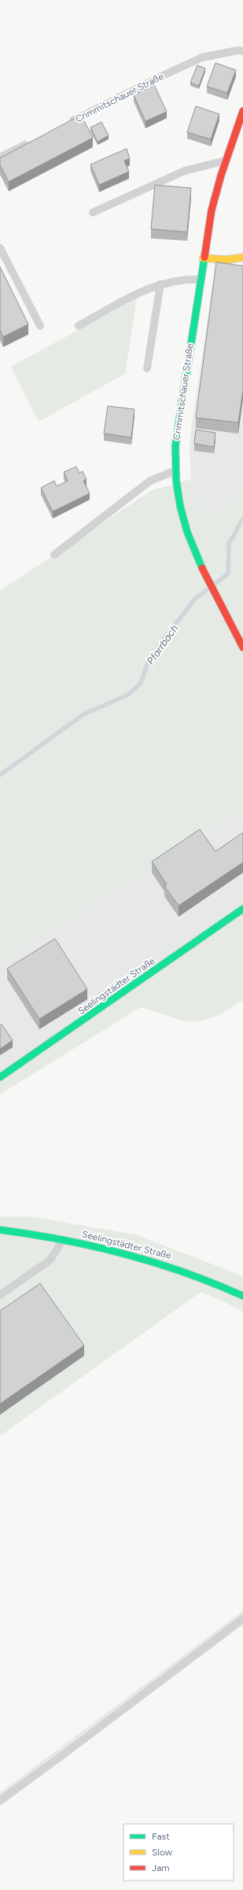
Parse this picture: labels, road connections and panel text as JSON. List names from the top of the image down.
{
  "streets": {
    "street": ["Crimmitschauer Straße", "Seelingstädter Straße"]
  },
  "water": ["Pfarrbach"],
  "legend": ["Fast", "Slow", "Jam"]
}
